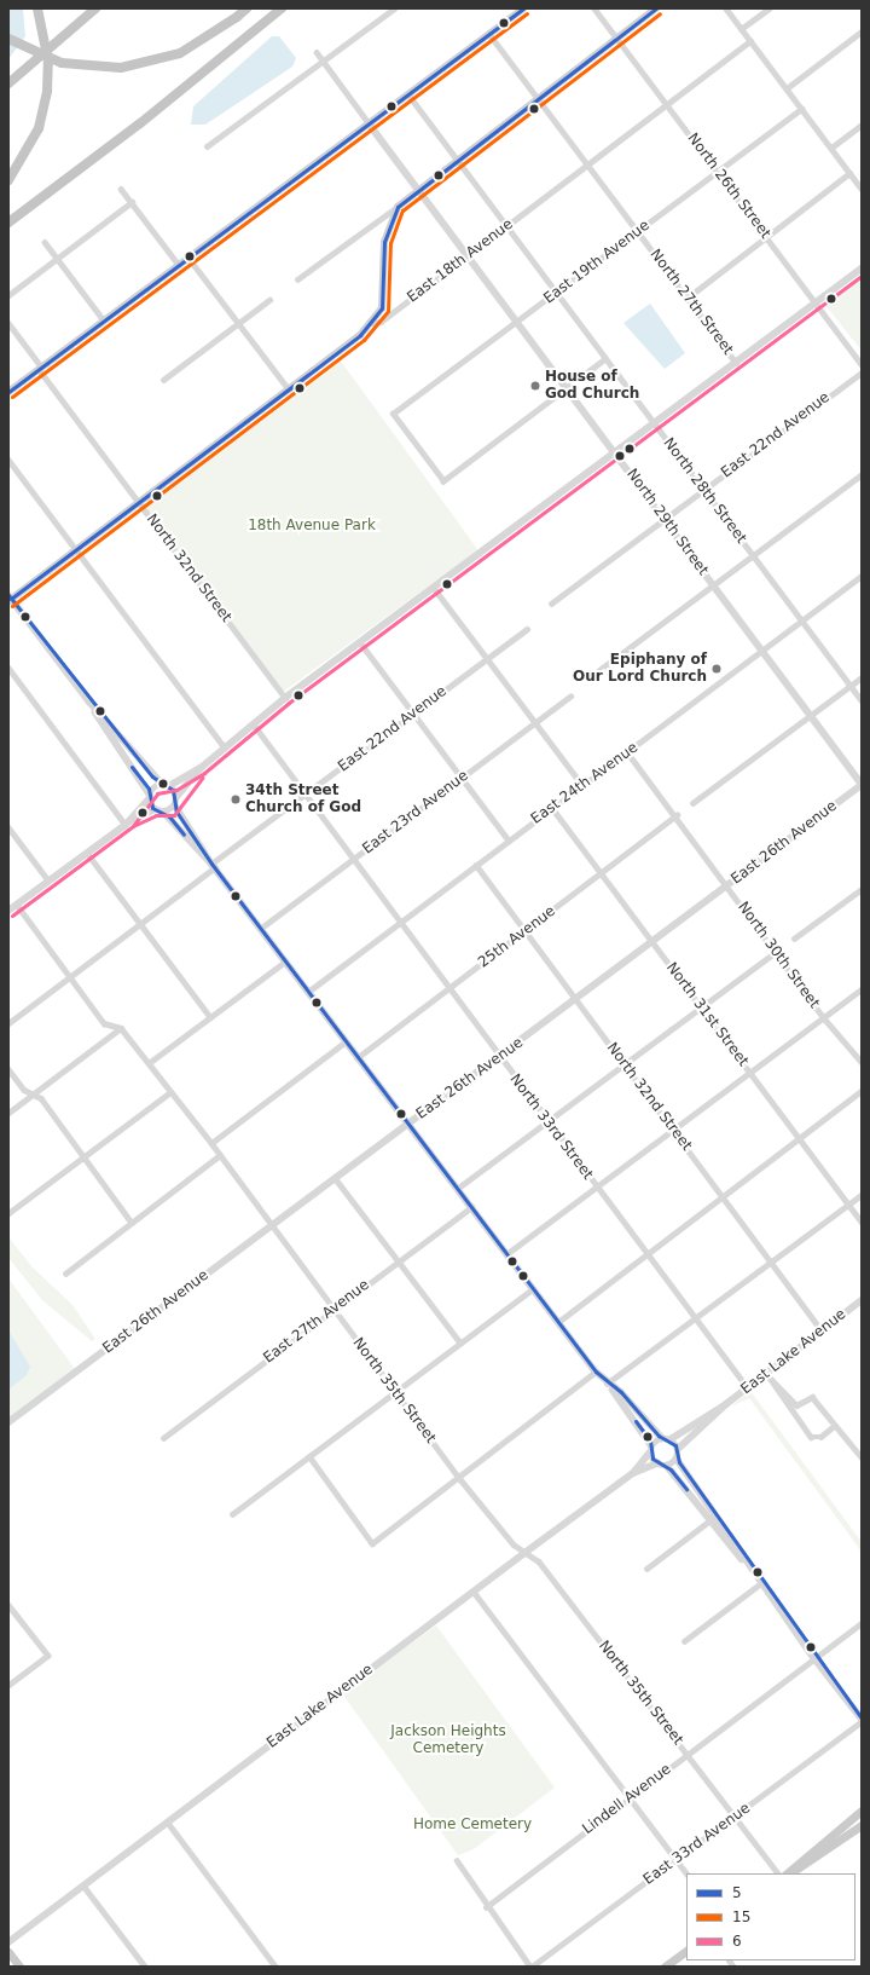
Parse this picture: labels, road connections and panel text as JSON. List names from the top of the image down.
{
  "streets": {
    "main road": ["East 18th Avenue"],
    "street": [
      "North 26th Street",
      "East 19th Avenue",
      "North 27th Street",
      "East 22nd Avenue",
      "North 28th Street",
      "North 29th Street",
      "North 32nd Street",
      "East 24th Avenue",
      "East 23rd Avenue",
      "East 26th Avenue",
      "25th Avenue",
      "North 30th Street",
      "North 31st Street",
      "North 33rd Street",
      "East 27th Avenue",
      "East Lake Avenue",
      "North 35th Street",
      "Lindell Avenue",
      "East 33rd Avenue"
    ]
  },
  "crossings": [
    ["North 26th Street", "East 18th Avenue"],
    ["North 26th Street", "East 19th Avenue"],
    ["East 18th Avenue", "North 27th Street"],
    ["East 18th Avenue", "North 28th Street"],
    ["East 18th Avenue", "North 29th Street"],
    ["East 18th Avenue", "North 32nd Street"],
    ["East 19th Avenue", "North 27th Street"],
    ["East 19th Avenue", "North 28th Street"],
    ["East 19th Avenue", "North 29th Street"],
    ["East 22nd Avenue", "North 28th Street"],
    ["East 22nd Avenue", "North 29th Street"],
    ["East 22nd Avenue", "North 33rd Street"],
    ["East 22nd Avenue", "North 35th Street"],
    ["North 28th Street", "East 24th Avenue"],
    ["North 29th Street", "East 24th Avenue"],
    ["North 29th Street", "East 26th Avenue"],
    ["North 32nd Street", "East 24th Avenue"],
    ["North 32nd Street", "East 26th Avenue"],
    ["North 32nd Street", "25th Avenue"],
    ["North 32nd Street", "East Lake Avenue"],
    ["East 24th Avenue", "North 30th Street"],
    ["East 24th Avenue", "North 31st Street"],
    ["East 24th Avenue", "North 33rd Street"],
    ["East 23rd Avenue", "North 33rd Street"],
    ["East 26th Avenue", "North 30th Street"],
    ["East 26th Avenue", "North 31st Street"],
    ["East 26th Avenue", "North 33rd Street"],
    ["East 26th Avenue", "North 35th Street"],
    ["25th Avenue", "North 30th Street"],
    ["25th Avenue", "North 31st Street"],
    ["25th Avenue", "North 33rd Street"],
    ["North 33rd Street", "East Lake Avenue"],
    ["East 27th Avenue", "North 35th Street"],
    ["East Lake Avenue", "North 35th Street"],
    ["North 35th Street", "Lindell Avenue"],
    ["North 35th Street", "East 33rd Avenue"]
  ],
  "parks": ["18th Avenue Park", "Jackson Heights Cemetery", "Home Cemetery"],
  "places": ["House of God Church", "Epiphany of Our Lord Church", "34th Street Church of God"],
  "lines": ["transit line 5", "transit line 15", "transit line 6"],
  "legend": ["5", "15", "6"]
}
